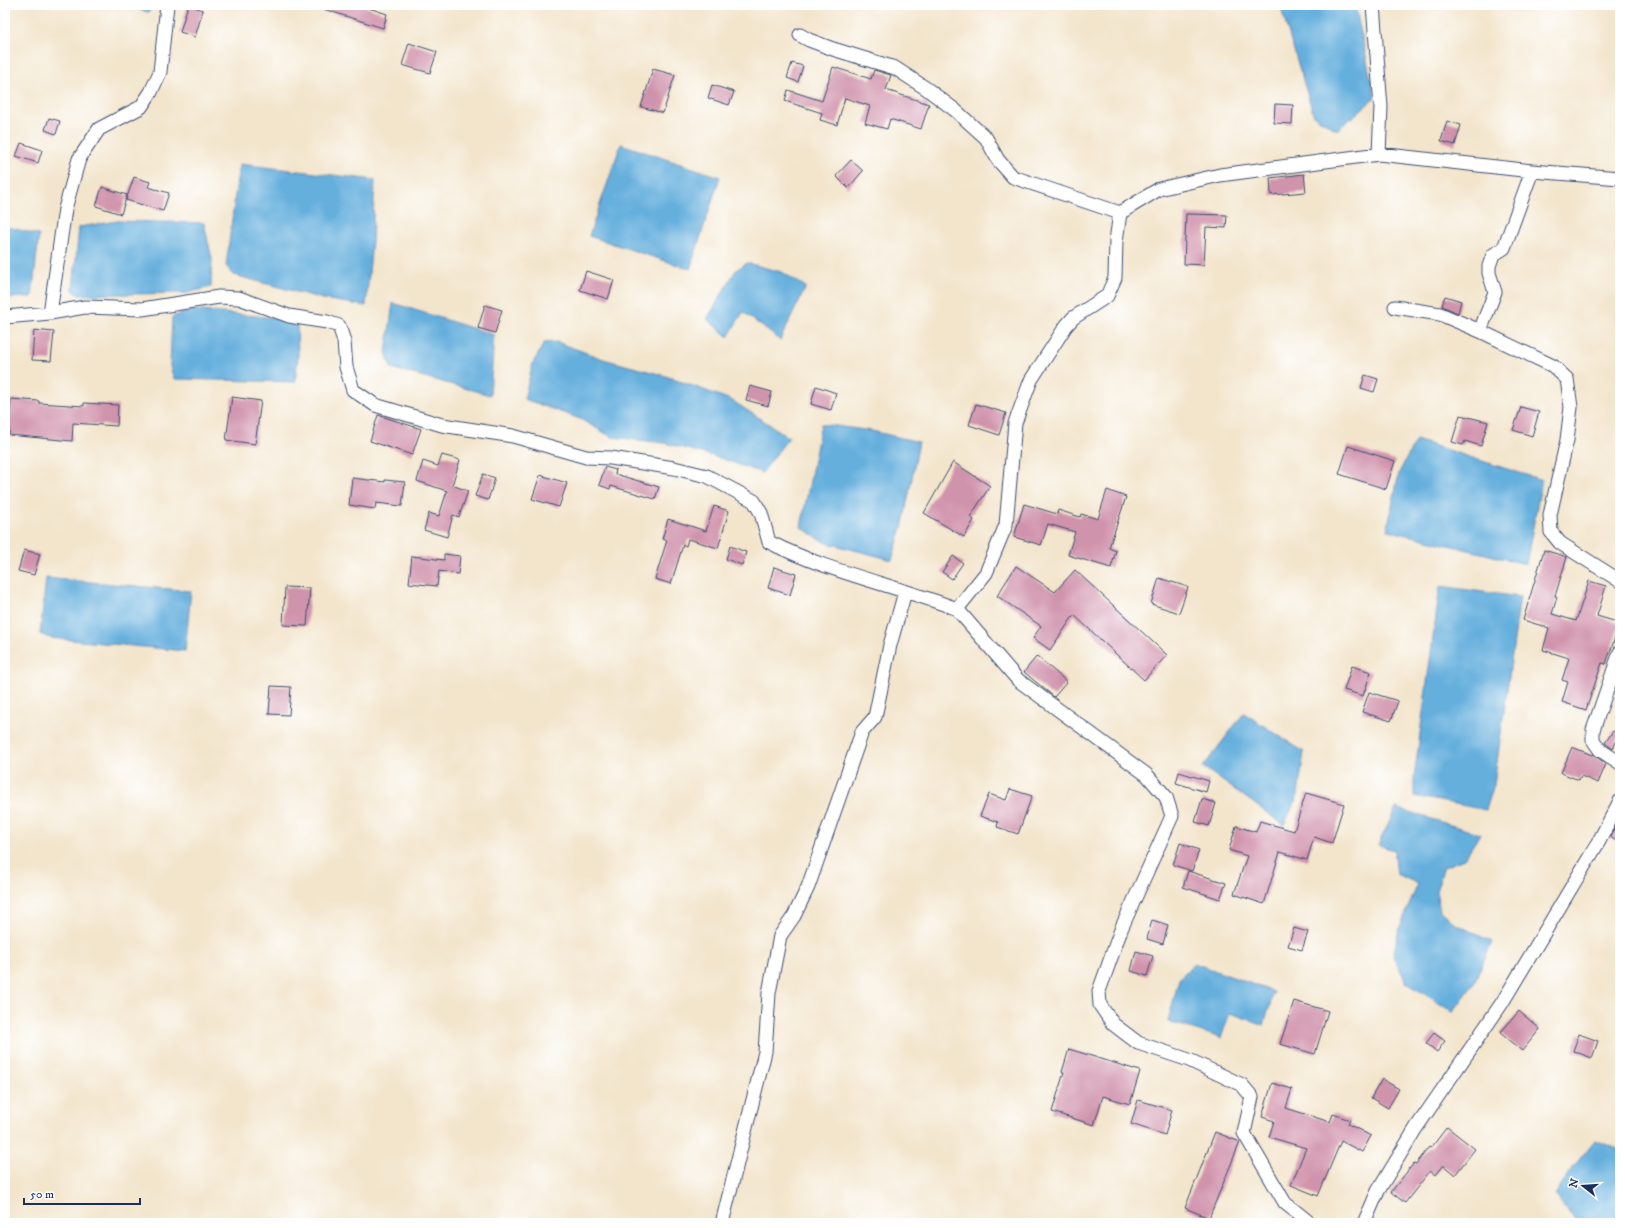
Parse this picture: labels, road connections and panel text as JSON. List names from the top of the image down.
{
  "scale_bar": "50 m",
  "north": "left"
}
